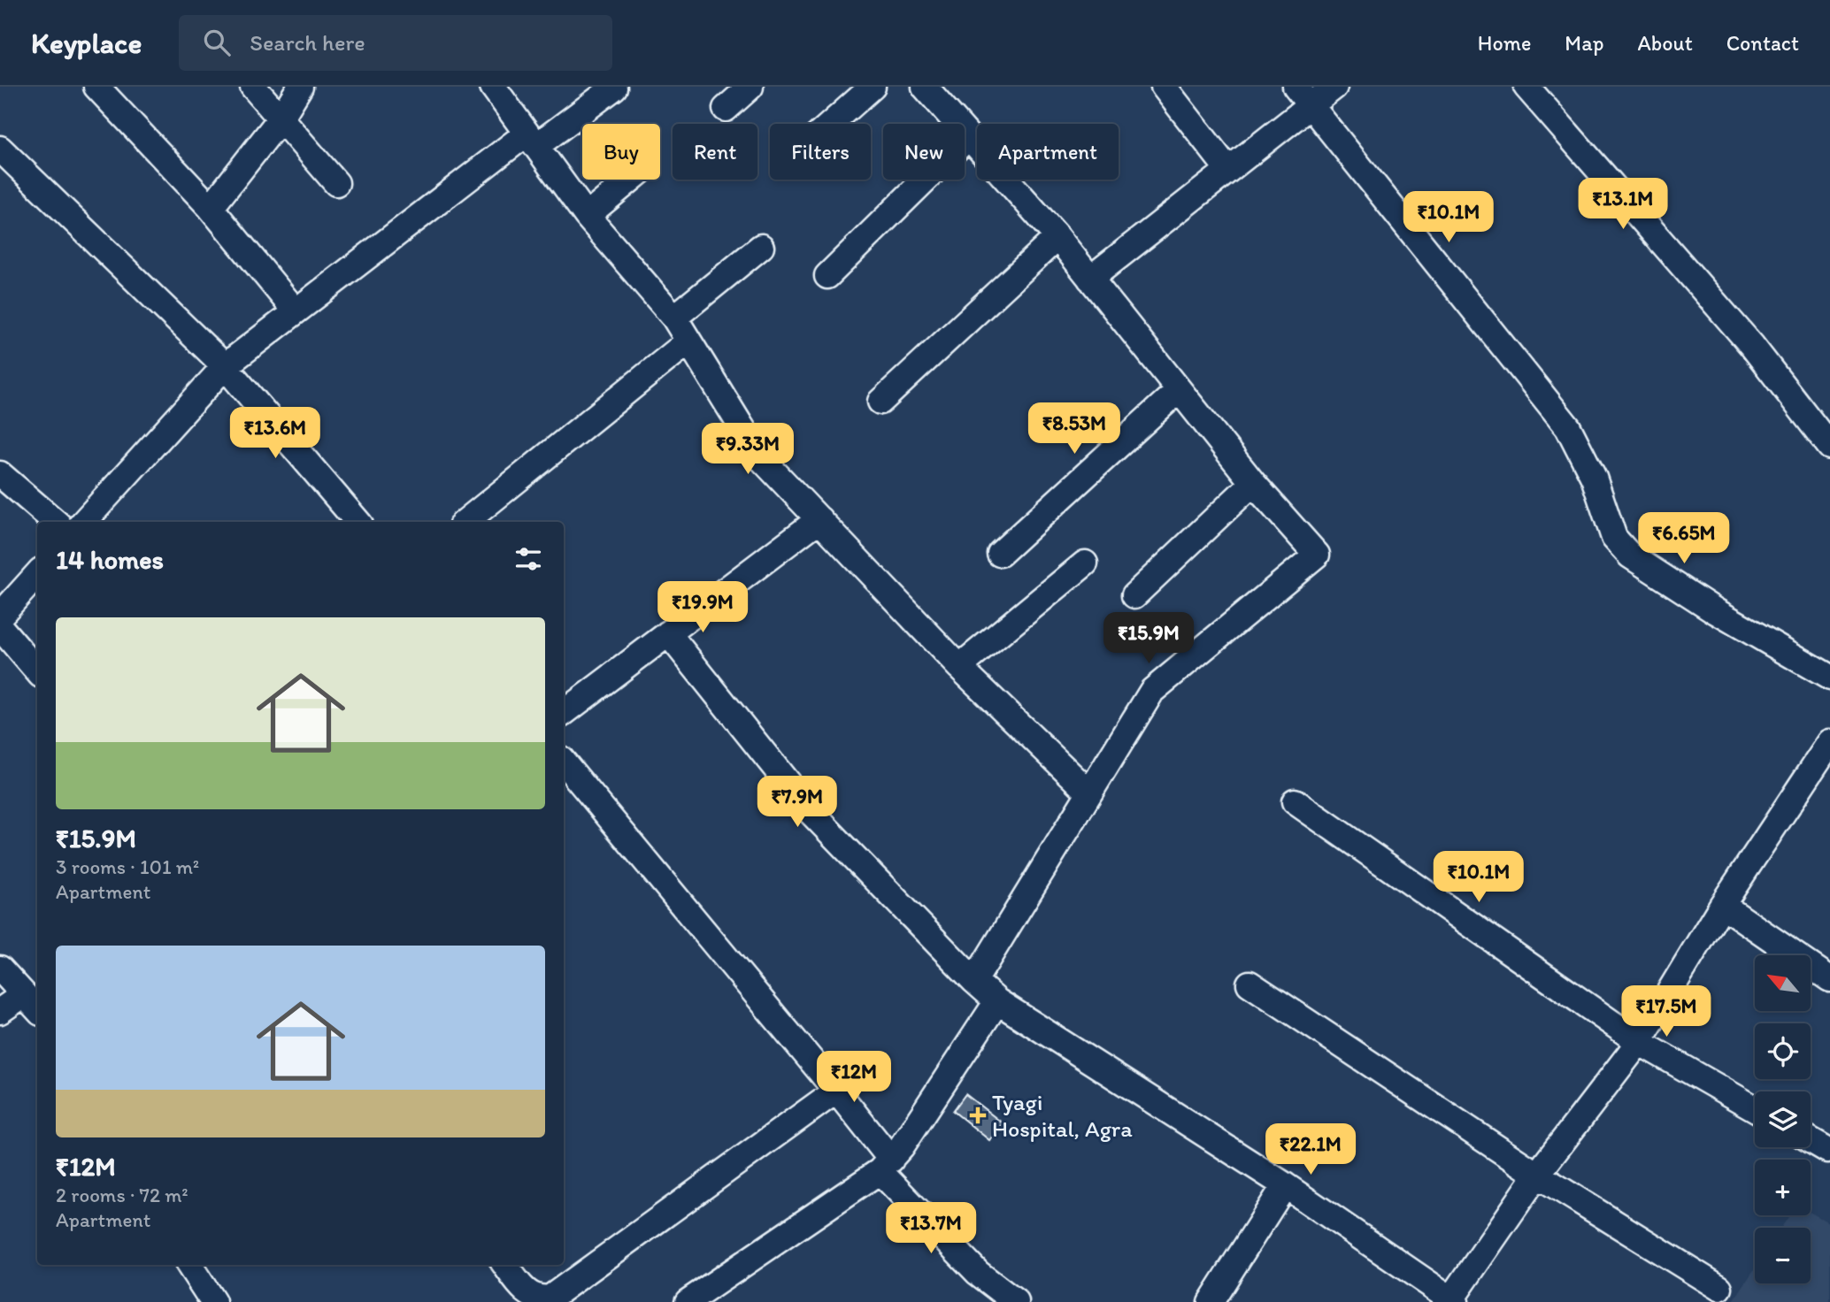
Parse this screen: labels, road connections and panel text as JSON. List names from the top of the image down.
{
  "places": {
    "health": ["Tyagi Hospital, Agra"]
  },
  "north": "top left",
  "page": {
    "header": "Keyplace",
    "search": "Search here",
    "nav": [
      "Home",
      "Map",
      "About",
      "Contact"
    ],
    "chip": [
      "Buy",
      "Rent",
      "Filters",
      "New",
      "Apartment"
    ],
    "price": [
      "₹13.1M",
      "₹10.1M",
      "₹8.53M",
      "₹13.6M",
      "₹9.33M",
      "₹6.65M",
      "₹19.9M",
      "₹15.9M",
      "₹7.9M",
      "₹10.1M",
      "₹17.5M",
      "₹12M",
      "₹22.1M",
      "₹13.7M"
    ],
    "heading": "14 homes",
    "list": [
      {
        "name": "₹15.9M",
        "note": "3 rooms · 101 m² · Apartment"
      },
      {
        "name": "₹12M",
        "note": "2 rooms · 72 m² · Apartment"
      }
    ],
    "map_buttons": ["+", "−"]
  }
}
